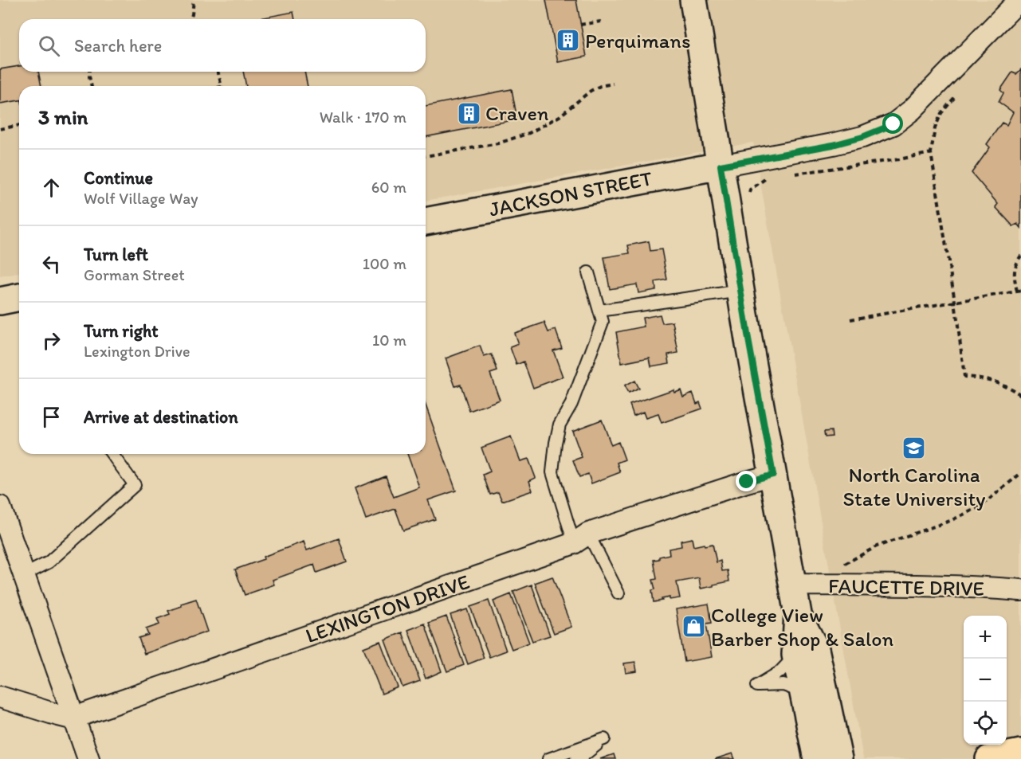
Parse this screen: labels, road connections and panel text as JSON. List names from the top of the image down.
{
  "streets": {
    "main road": ["JACKSON STREET"],
    "street": ["FAUCETTE DRIVE", "LEXINGTON DRIVE"]
  },
  "places": {
    "building": ["Perquimans", "Craven"],
    "school or university": ["North Carolina State University"],
    "shop": ["College View Barber Shop & Salon"]
  },
  "page": {
    "search": "Search here",
    "heading": ["3 min", "Walk · 170 m"],
    "list": [
      ["Continue", "Wolf Village Way", "60 m"],
      ["Turn left", "Gorman Street", "100 m"],
      ["Turn right", "Lexington Drive", "10 m"],
      "Arrive at destination"
    ],
    "map_buttons": ["+", "−"]
  }
}
